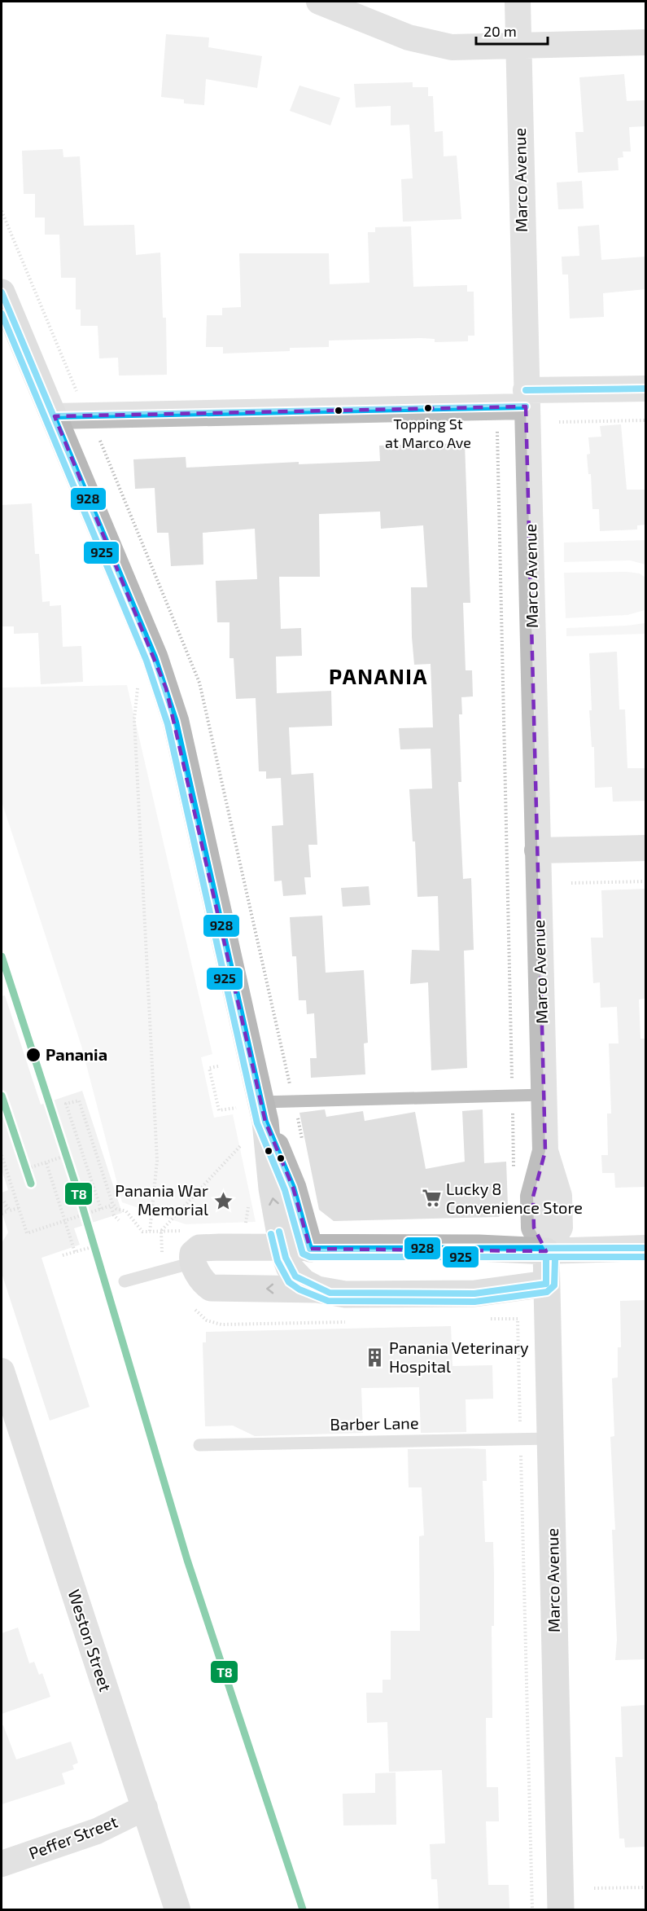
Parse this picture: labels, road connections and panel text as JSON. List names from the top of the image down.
{
  "streets": {
    "street": ["Marco Avenue", "Weston Street", "Peffer Street"],
    "lane": ["Barber Lane"]
  },
  "crossings": [
    ["Marco Avenue", "Barber Lane"],
    ["Weston Street", "Peffer Street"]
  ],
  "districts": ["PANANIA"],
  "places": {
    "other": ["Topping St at Marco Ave", "Panania"],
    "supermarket": ["Lucky 8 Convenience Store"],
    "place": ["Panania War Memorial"],
    "building": ["Panania Veterinary Hospital"]
  },
  "lines": ["transit line 928", "transit line 925", "transit line T8"],
  "scale_bar": "20 m"
}
